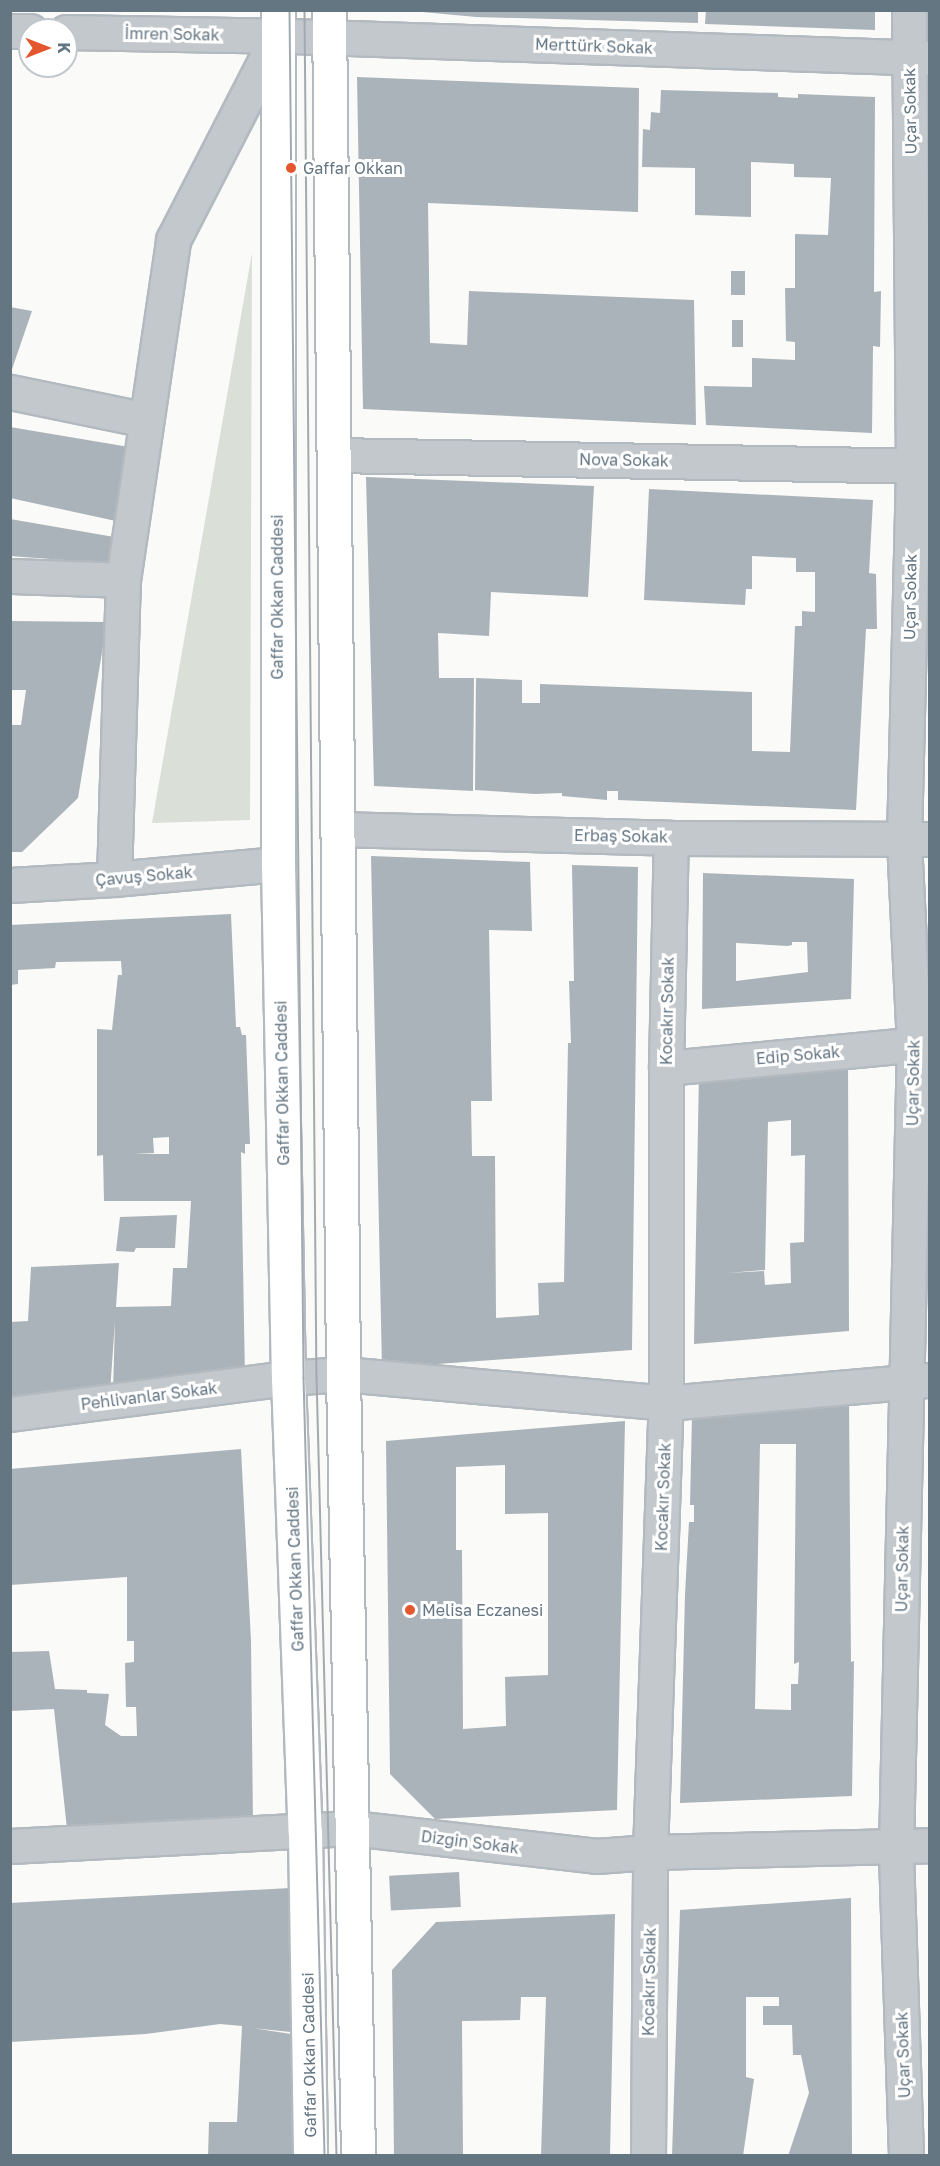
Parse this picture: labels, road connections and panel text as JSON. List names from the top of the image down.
{
  "streets": {
    "main road": ["Gaffar Okkan Caddesi"],
    "street": [
      "İmren Sokak",
      "Merttürk Sokak",
      "Uçar Sokak",
      "Nova Sokak",
      "Erbaş Sokak",
      "Çavuş Sokak",
      "Kocakır Sokak",
      "Edip Sokak",
      "Pehlivanlar Sokak",
      "Dizgin Sokak"
    ]
  },
  "crossings": [
    ["İmren Sokak", "Merttürk Sokak"],
    ["İmren Sokak", "Gaffar Okkan Caddesi"],
    ["Merttürk Sokak", "Uçar Sokak"],
    ["Merttürk Sokak", "Gaffar Okkan Caddesi"],
    ["Uçar Sokak", "Nova Sokak"],
    ["Uçar Sokak", "Erbaş Sokak"],
    ["Uçar Sokak", "Edip Sokak"],
    ["Uçar Sokak", "Pehlivanlar Sokak"],
    ["Uçar Sokak", "Dizgin Sokak"],
    ["Gaffar Okkan Caddesi", "Çavuş Sokak"],
    ["Gaffar Okkan Caddesi", "Pehlivanlar Sokak"],
    ["Gaffar Okkan Caddesi", "Dizgin Sokak"],
    ["Erbaş Sokak", "Kocakır Sokak"],
    ["Kocakır Sokak", "Edip Sokak"],
    ["Kocakır Sokak", "Pehlivanlar Sokak"],
    ["Kocakır Sokak", "Dizgin Sokak"]
  ],
  "places": ["Gaffar Okkan", "Melisa Eczanesi"],
  "north": "right"
}
